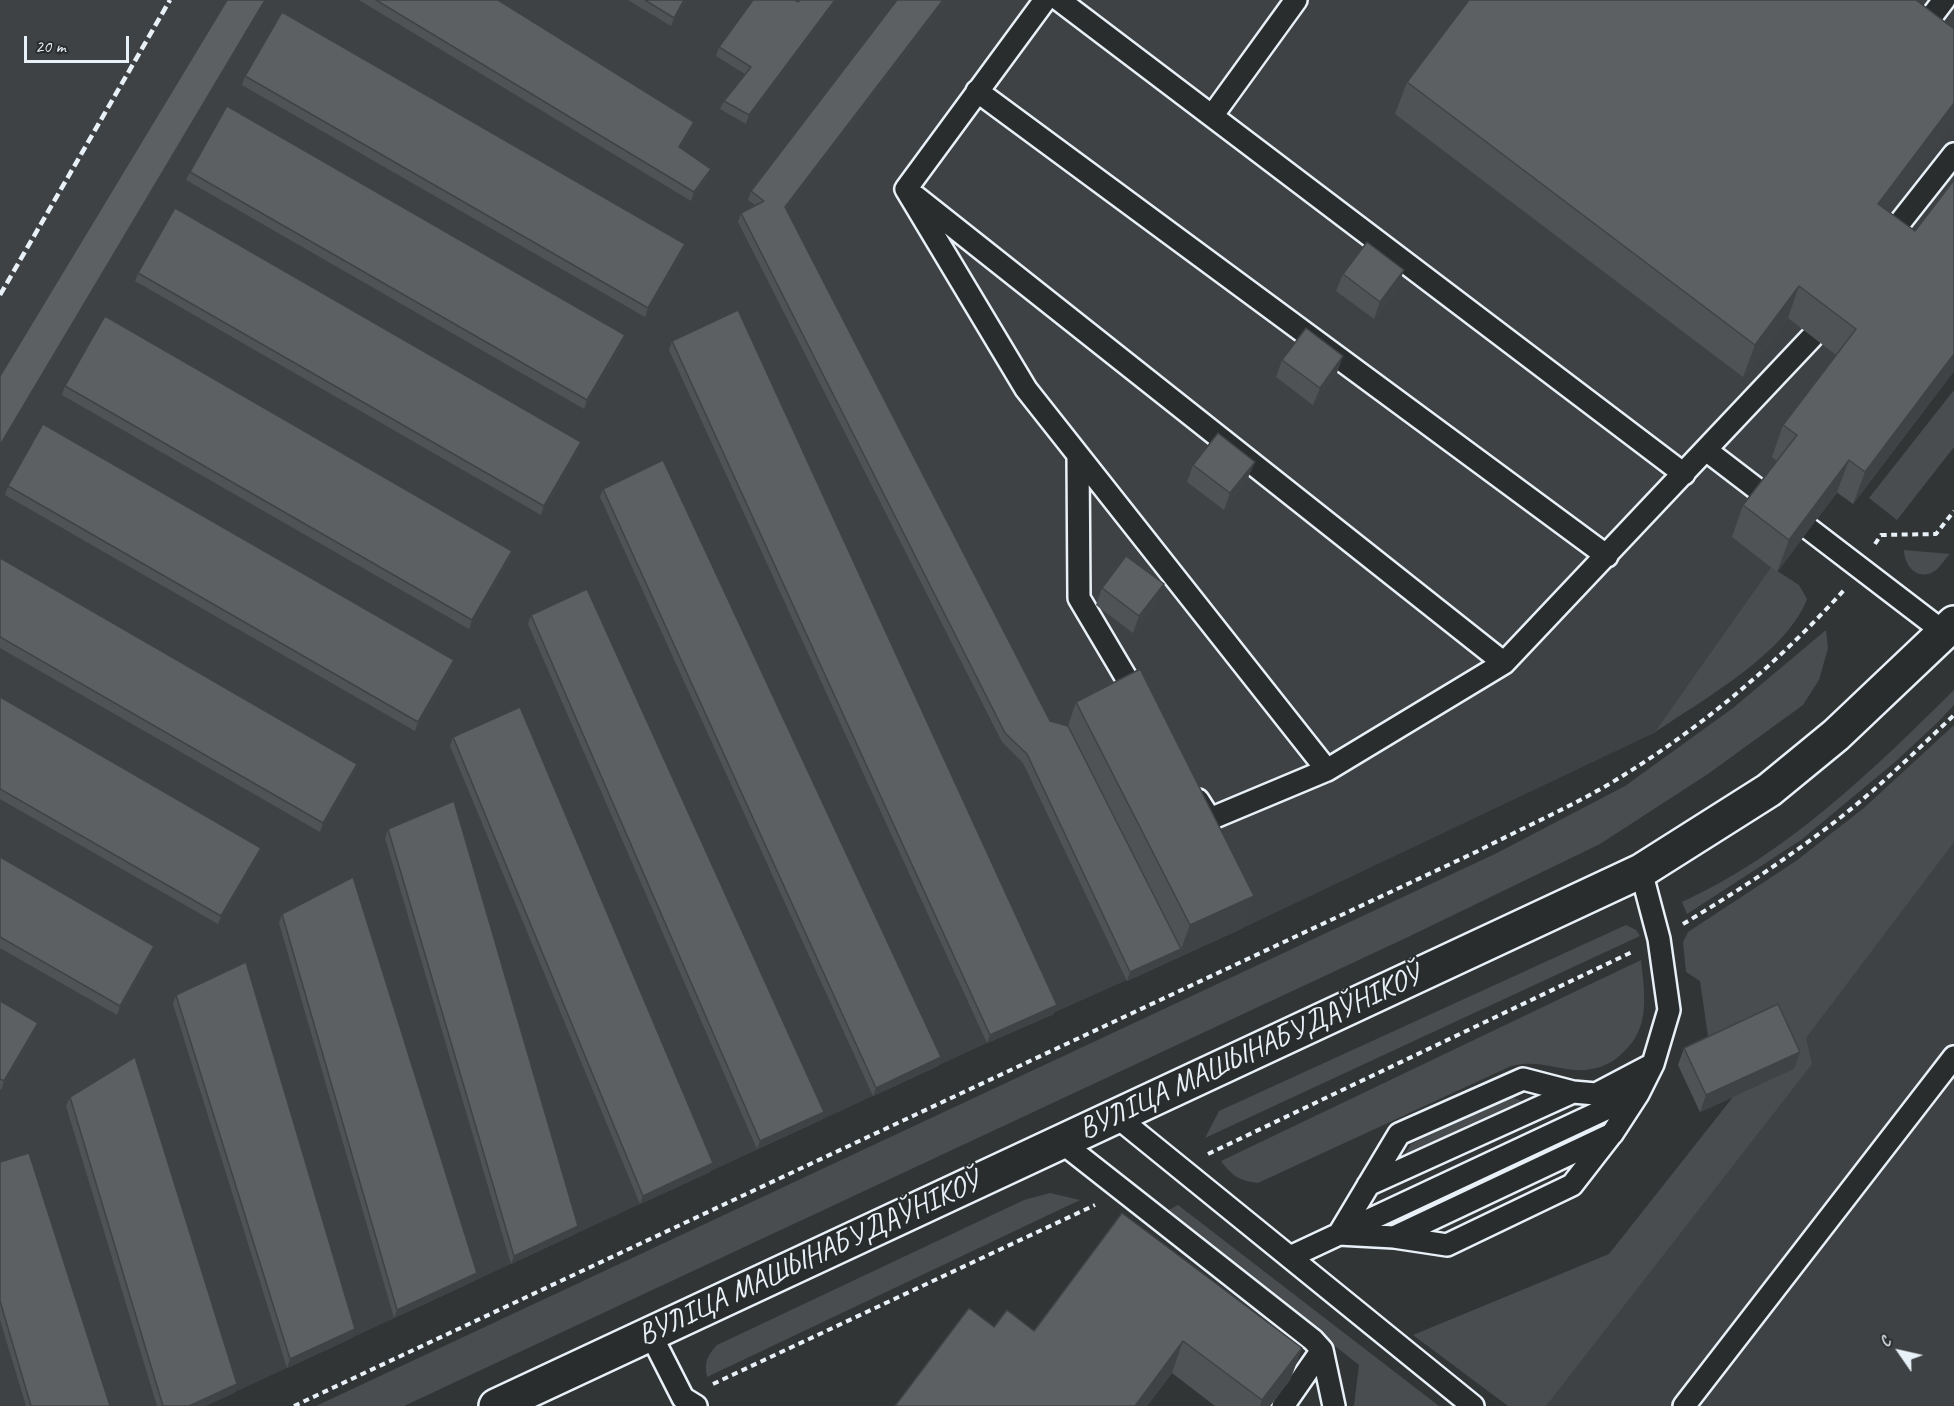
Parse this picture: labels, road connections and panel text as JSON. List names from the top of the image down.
{
  "streets": {
    "main road": ["ВУЛІЦА МАШЫНАБУДАЎНІКОЎ"]
  },
  "scale_bar": "20 m",
  "north": "top left"
}
